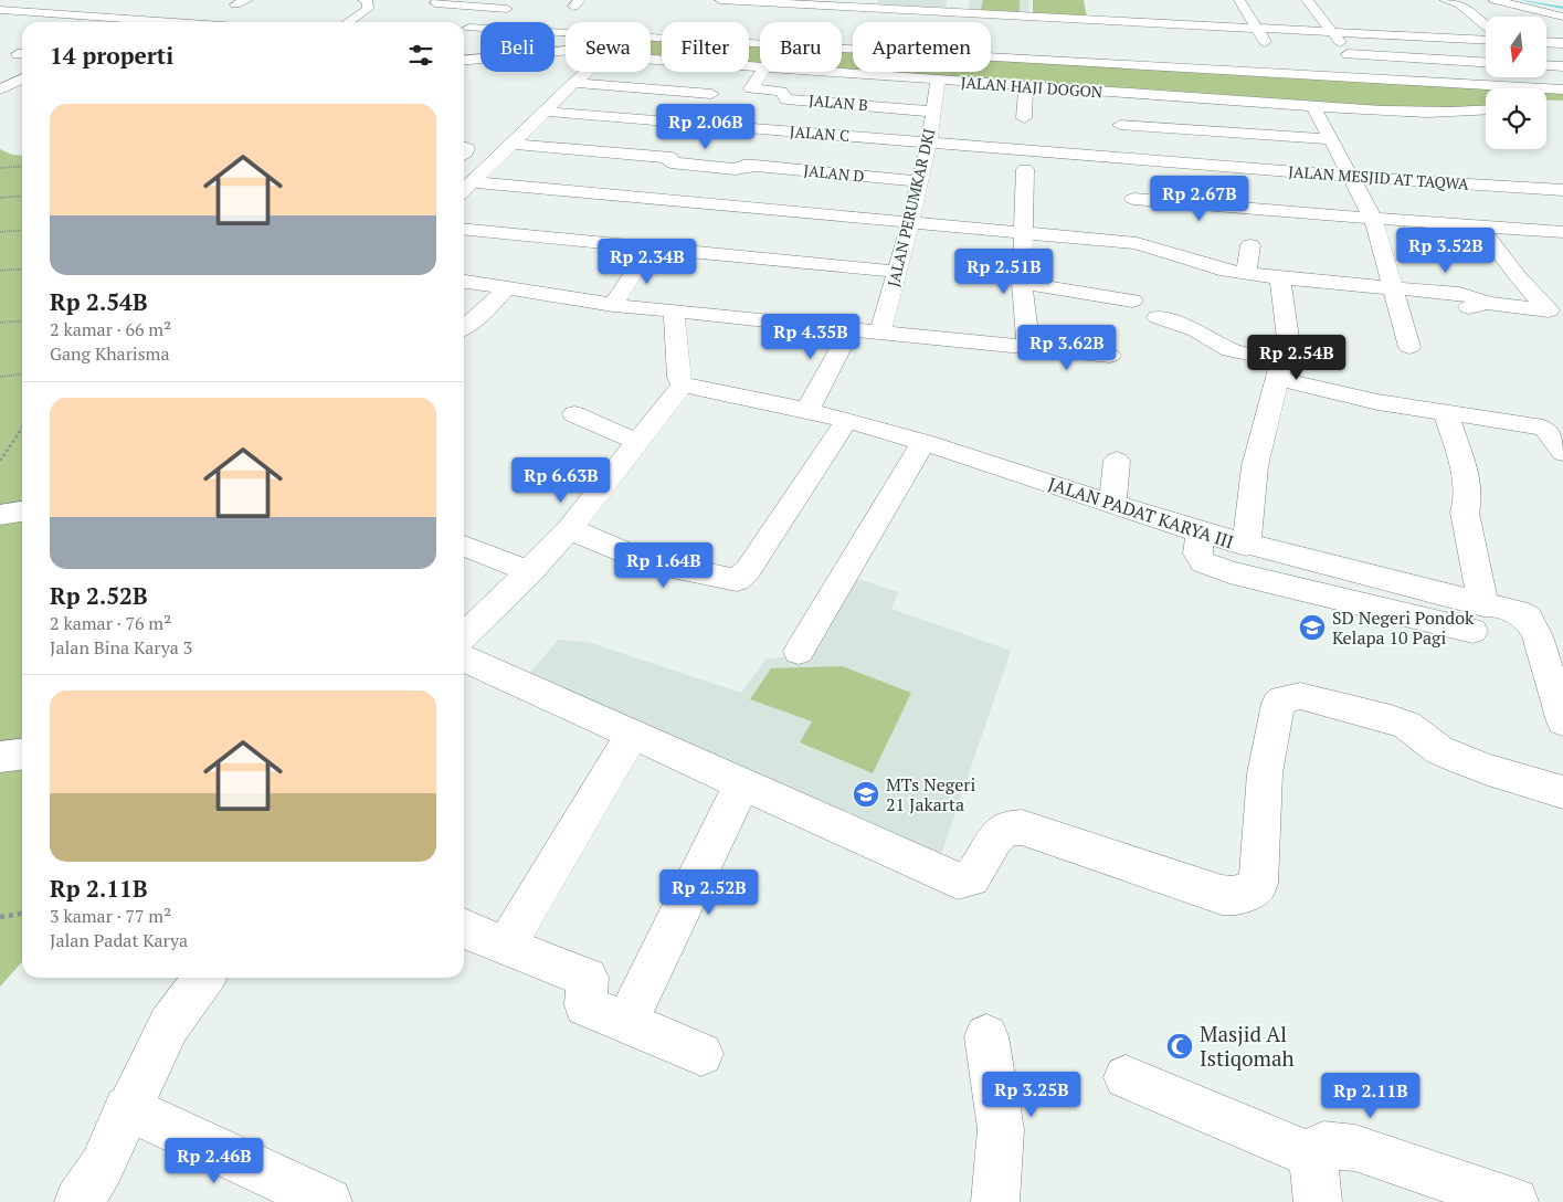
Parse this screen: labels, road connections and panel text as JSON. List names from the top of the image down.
{
  "streets": {
    "street": [
      "JALAN HAJI DOGON",
      "JALAN B",
      "JALAN C",
      "JALAN D",
      "JALAN MESJID AT TAQWA",
      "JALAN PERUMKAR DKI",
      "JALAN PADAT KARYA III"
    ]
  },
  "crossings": [
    ["JALAN HAJI DOGON", "JALAN C"],
    ["JALAN HAJI DOGON", "JALAN D"],
    ["JALAN HAJI DOGON", "JALAN PERUMKAR DKI"],
    ["JALAN B", "JALAN PERUMKAR DKI"],
    ["JALAN C", "JALAN MESJID AT TAQWA"],
    ["JALAN C", "JALAN PERUMKAR DKI"],
    ["JALAN D", "JALAN PERUMKAR DKI"]
  ],
  "places": {
    "school or university": ["SD Negeri Pondok Kelapa 10 Pagi", "MTs Negeri 21 Jakarta"],
    "mosque": ["Masjid Al Istiqomah"]
  },
  "north": "bottom",
  "page": {
    "chip": [
      "Beli",
      "Sewa",
      "Filter",
      "Baru",
      "Apartemen"
    ],
    "heading": "14 properti",
    "list": [
      {
        "name": "Rp 2.54B",
        "note": "2 kamar · 66 m² · Gang Kharisma"
      },
      {
        "name": "Rp 2.52B",
        "note": "2 kamar · 76 m² · Jalan Bina Karya 3"
      },
      {
        "name": "Rp 2.11B",
        "note": "3 kamar · 77 m² · Jalan Padat Karya"
      }
    ],
    "price": [
      "Rp 2.06B",
      "Rp 2.67B",
      "Rp 3.52B",
      "Rp 2.34B",
      "Rp 2.51B",
      "Rp 4.35B",
      "Rp 3.62B",
      "Rp 2.54B",
      "Rp 6.63B",
      "Rp 1.64B",
      "Rp 2.52B",
      "Rp 3.25B",
      "Rp 2.11B",
      "Rp 2.46B"
    ]
  }
}
